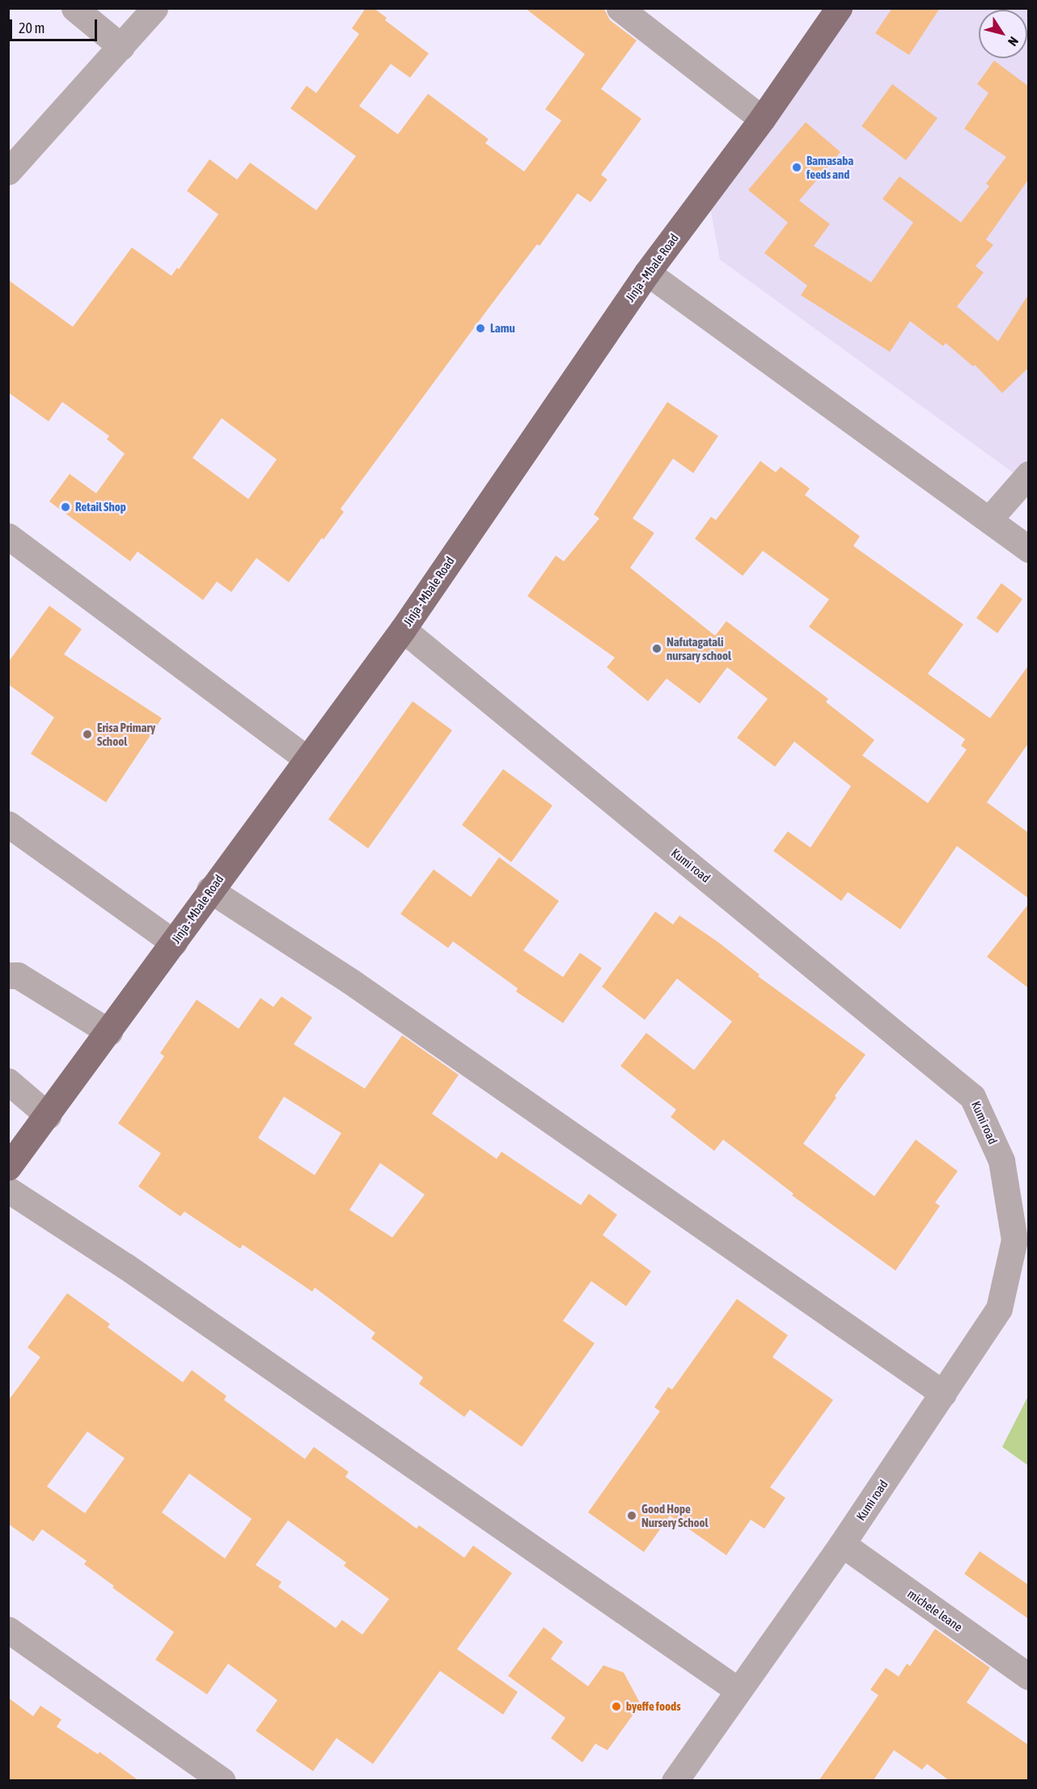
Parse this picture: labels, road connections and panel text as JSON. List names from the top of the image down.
{
  "streets": {
    "main road": ["Jinja - Mbale Road"],
    "street": ["Kumi road", "michele leane"]
  },
  "crossings": [
    ["Jinja - Mbale Road", "Kumi road"],
    ["Kumi road", "michele leane"]
  ],
  "places": [
    "Bamasaba feeds and",
    "Lamu",
    "Retail Shop",
    "Nafutagatali nursary school",
    "Erisa Primary School",
    "Good Hope Nursery School",
    "byeffe foods"
  ],
  "scale_bar": "20 m",
  "north": "bottom right"
}
